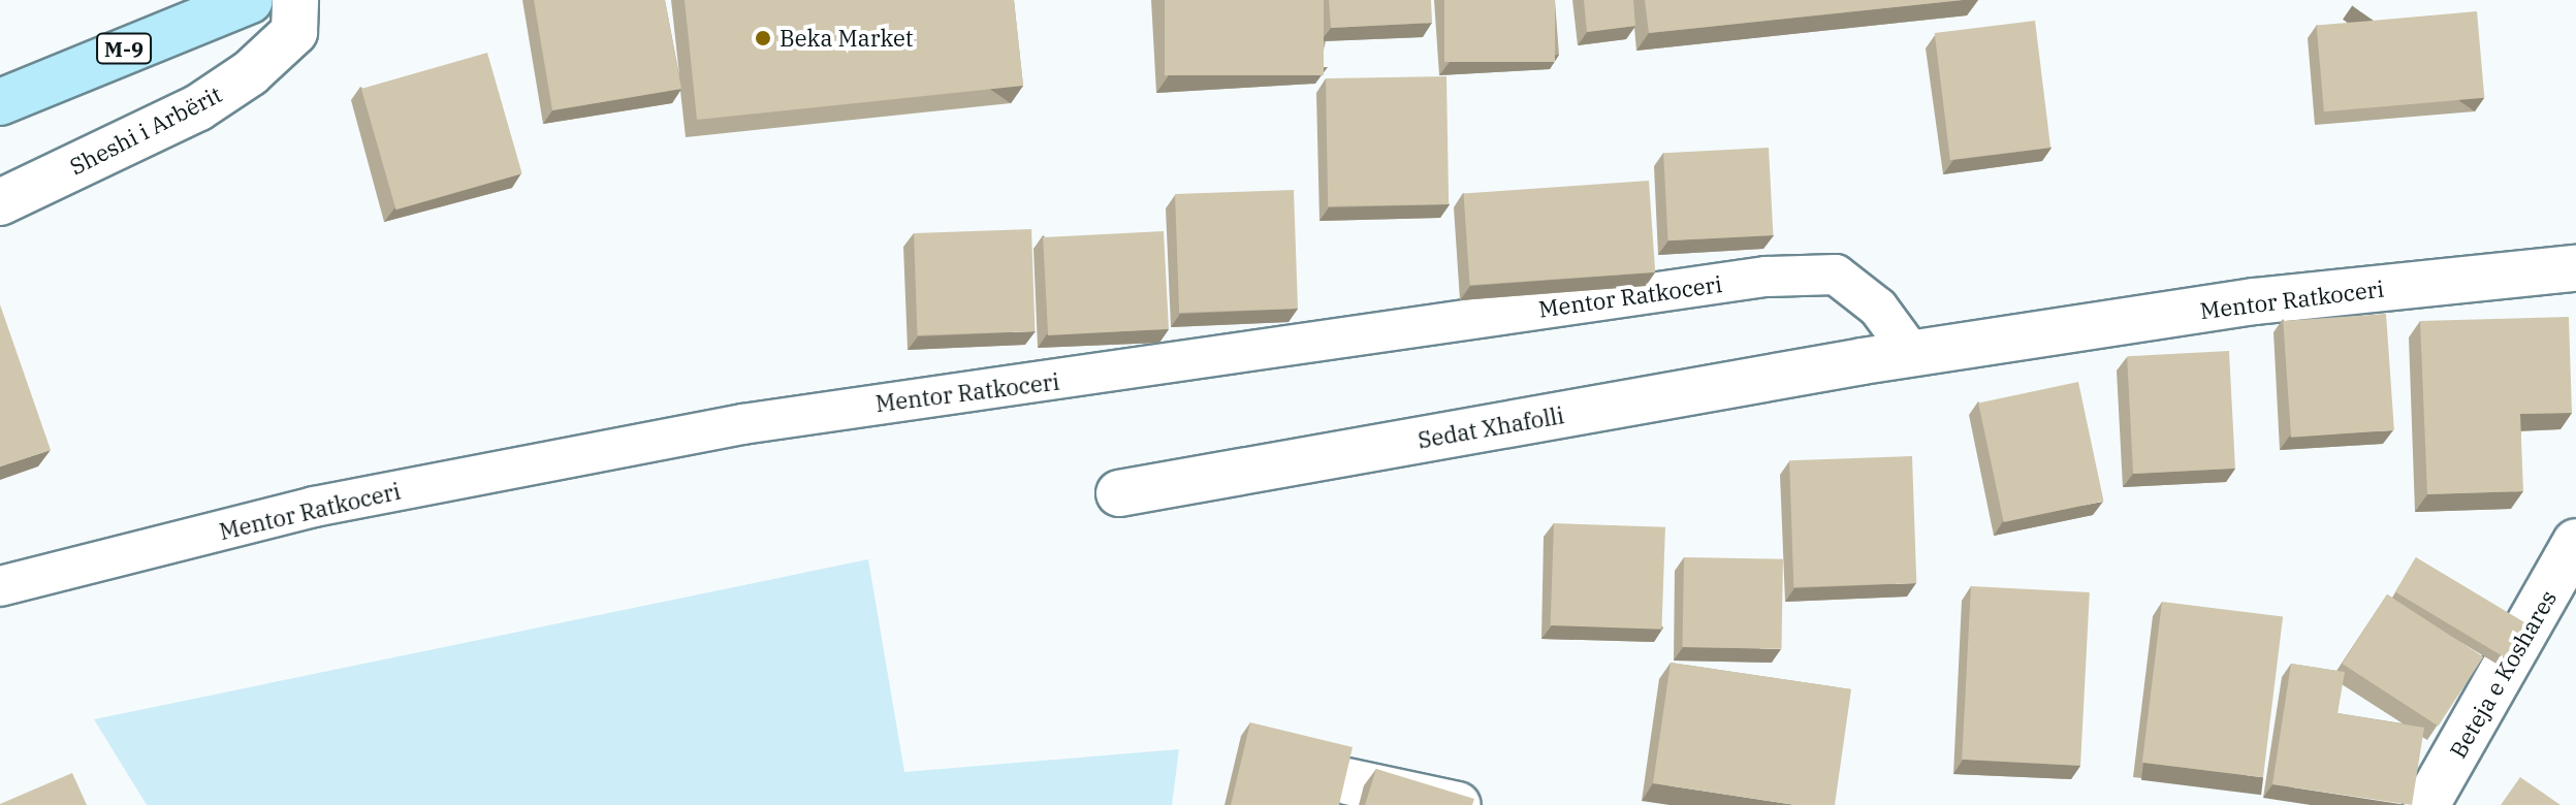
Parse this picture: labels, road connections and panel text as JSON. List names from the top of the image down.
{
  "streets": {
    "main road": ["M-9"],
    "street": [
      "Sheshi i Arbërit",
      "Mentor Ratkoceri",
      "Sedat Xhafolli",
      "Beteja e Koshares"
    ]
  },
  "crossings": [
    ["Mentor Ratkoceri", "Sedat Xhafolli"]
  ],
  "places": ["Beka Market"]
}
